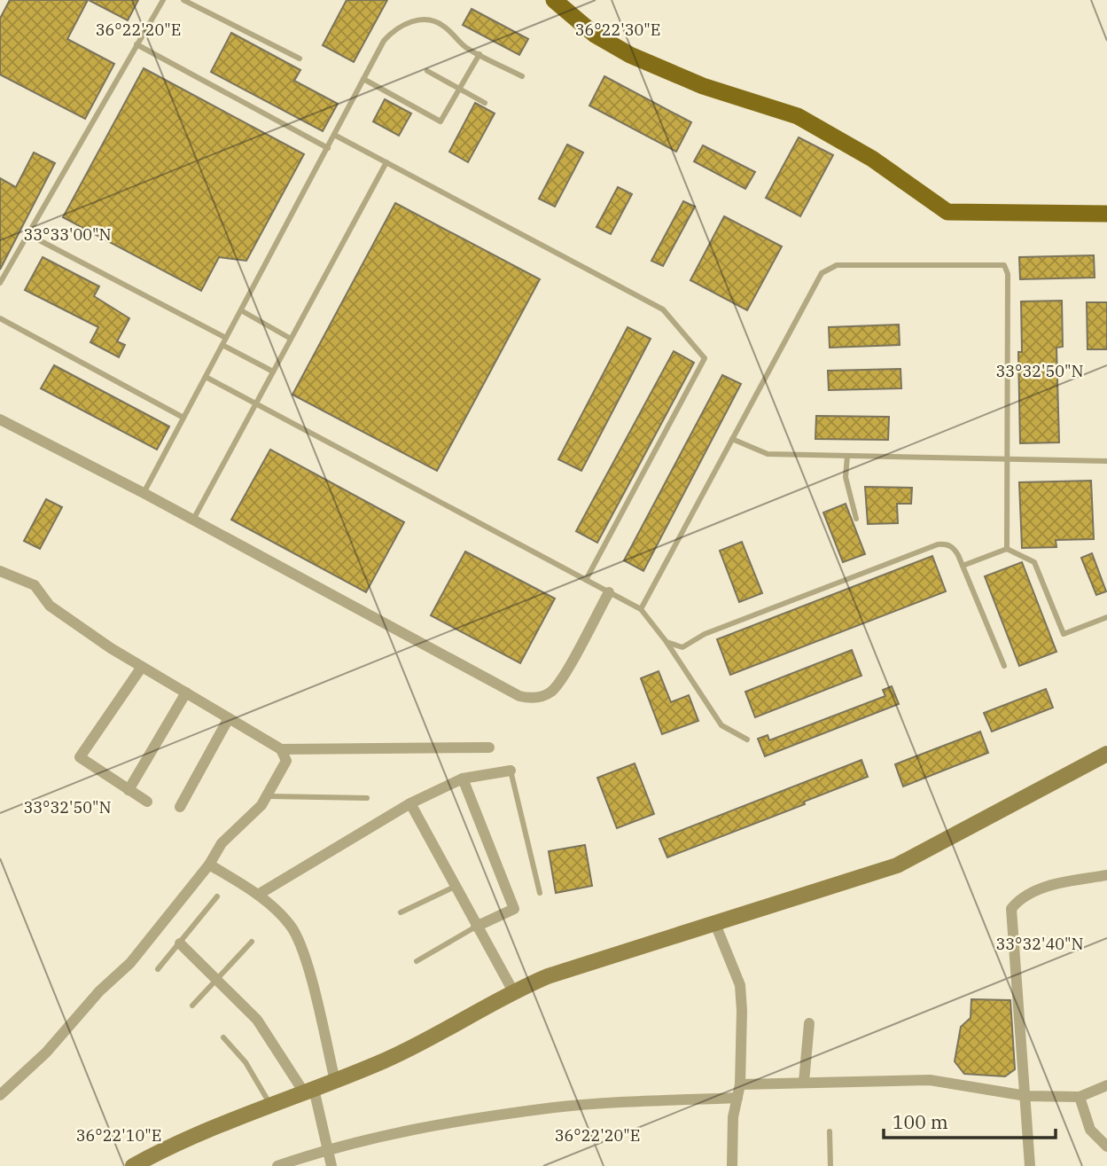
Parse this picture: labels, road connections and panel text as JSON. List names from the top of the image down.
{
  "scale_bar": "100 m",
  "coordinates": [
    "36°22'20\"E",
    "36°22'30\"E",
    "33°33'00\"N",
    "33°32'50\"N",
    "33°32'40\"N",
    "36°22'10\"E"
  ]
}
